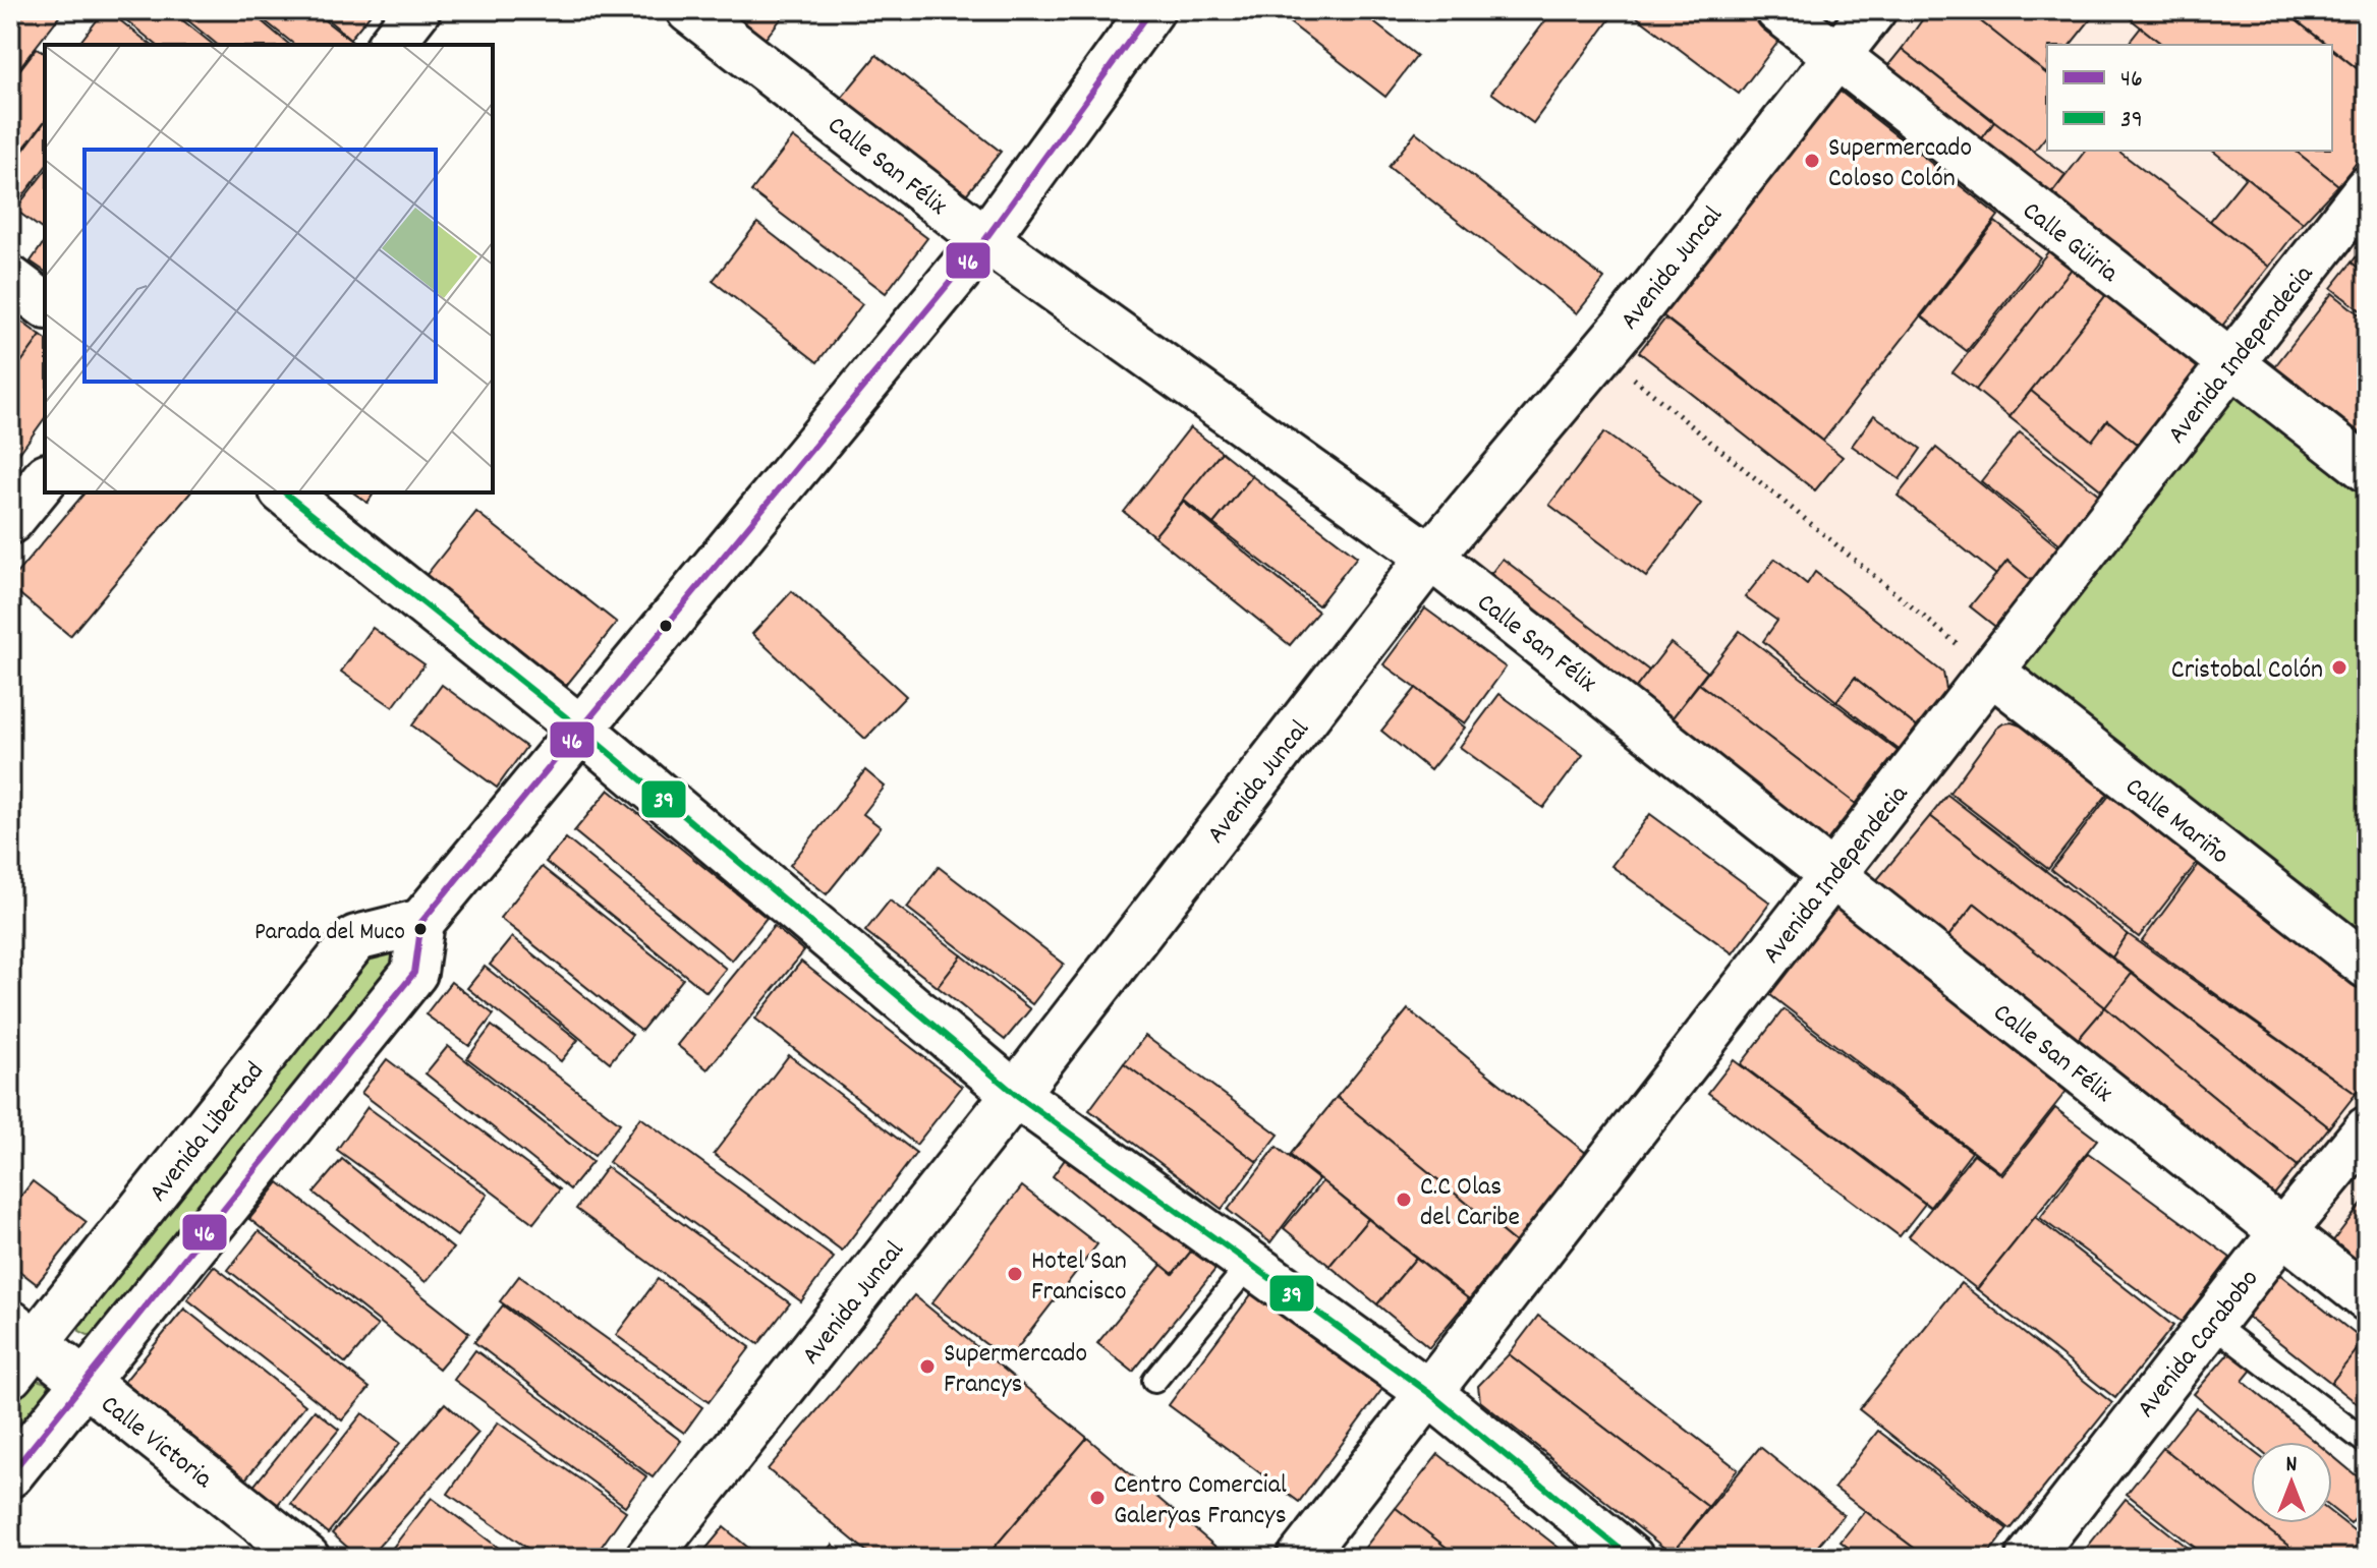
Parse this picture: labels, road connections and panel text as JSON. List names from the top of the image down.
{
  "streets": {
    "street": [
      "Calle San Félix",
      "Calle Güiria",
      "Avenida Juncal",
      "Avenida Independecia",
      "Calle Mariño",
      "Avenida Libertad",
      "Avenida Carabobo",
      "Calle Victoria"
    ]
  },
  "crossings": [
    ["Calle San Félix", "Avenida Juncal"],
    ["Calle San Félix", "Avenida Independecia"],
    ["Calle San Félix", "Avenida Carabobo"],
    ["Calle Güiria", "Avenida Juncal"],
    ["Calle Güiria", "Avenida Independecia"],
    ["Avenida Independecia", "Calle Mariño"],
    ["Avenida Libertad", "Calle Victoria"]
  ],
  "places": [
    "Supermercado Coloso Colón",
    "Cristobal Colón",
    "Parada del Muco",
    "C.C Olas del Caribe",
    "Hotel San Francisco",
    "Supermercado Francys",
    "Centro Comercial Galeryas Francys"
  ],
  "lines": ["transit line 46", "transit line 39"],
  "legend": ["46", "39"],
  "north": "top"
}
